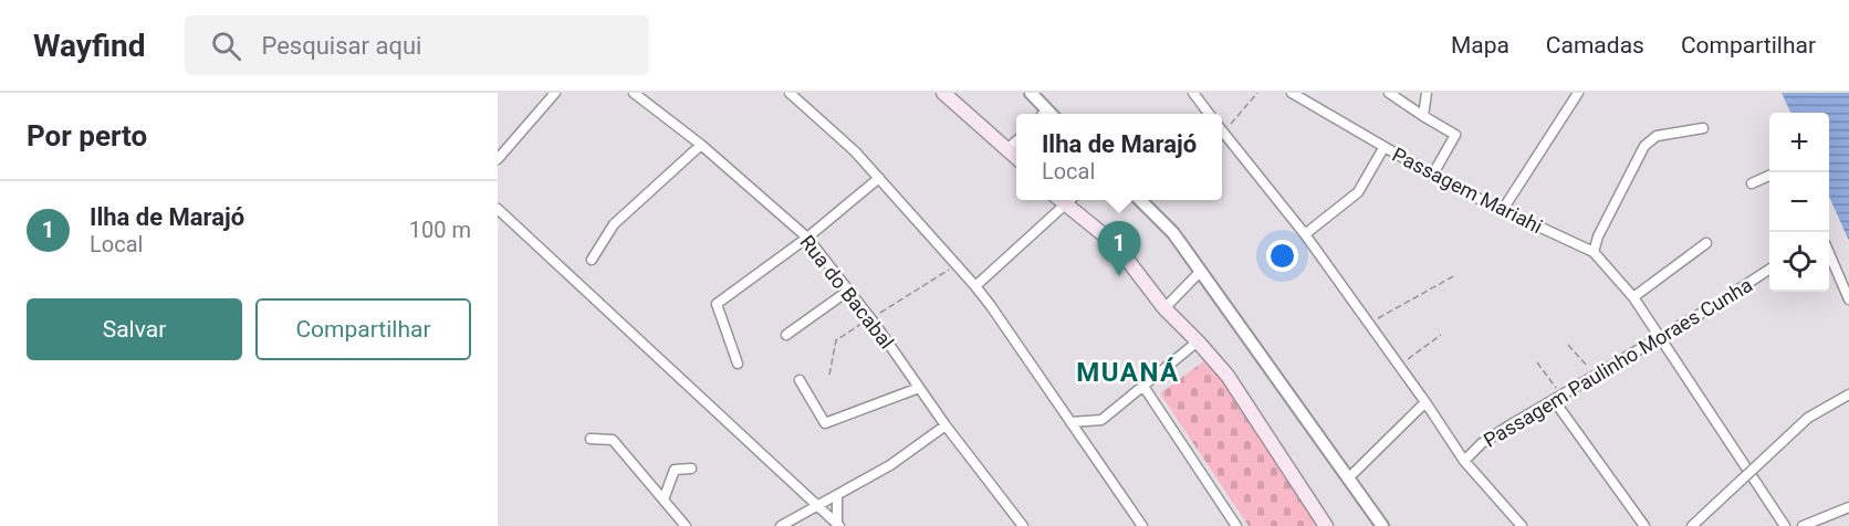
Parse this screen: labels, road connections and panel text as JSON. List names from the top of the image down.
{
  "streets": {
    "street": ["Passagem Mariahi", "Rua do Bacabal", "Passagem Paulinho Moraes Cunha"]
  },
  "crossings": [
    ["Passagem Mariahi", "Passagem Paulinho Moraes Cunha"]
  ],
  "districts": ["MUANÁ"],
  "page": {
    "header": "Wayfind",
    "search": "Pesquisar aqui",
    "nav": ["Mapa", "Camadas", "Compartilhar"],
    "heading": "Por perto",
    "map_buttons": ["+", "−"],
    "popup": ["Ilha de Marajó", "Local"],
    "list": [
      {
        "mark": "1",
        "name": "Ilha de Marajó",
        "note": "Local",
        "value": "100 m"
      }
    ],
    "pins": "1",
    "buttons": ["Salvar", "Compartilhar"]
  }
}
